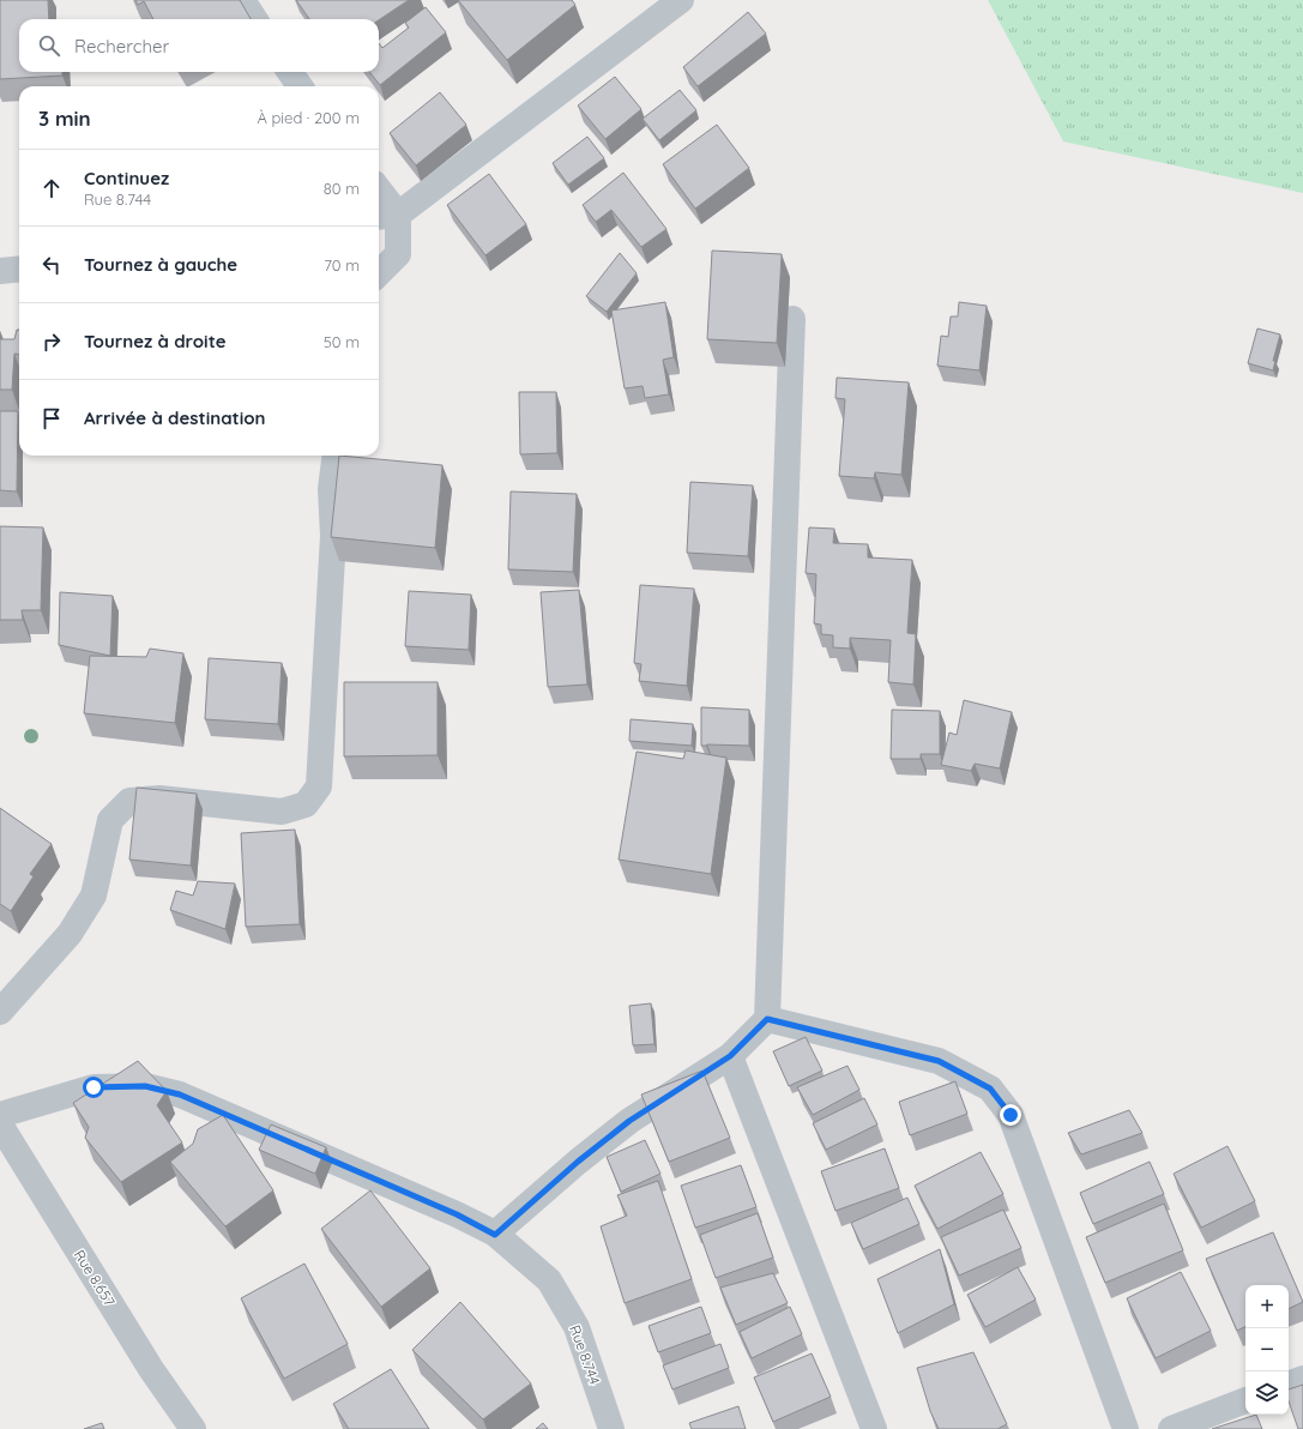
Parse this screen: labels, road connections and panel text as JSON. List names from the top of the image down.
{
  "streets": {
    "street": ["Rue 8.657", "Rue 8.744"]
  },
  "page": {
    "search": "Rechercher",
    "heading": ["3 min", "À pied · 200 m"],
    "list": [
      ["Continuez", "Rue 8.744", "80 m"],
      ["Tournez à gauche", "70 m"],
      ["Tournez à droite", "50 m"],
      "Arrivée à destination"
    ],
    "map_buttons": ["+", "−"]
  }
}
